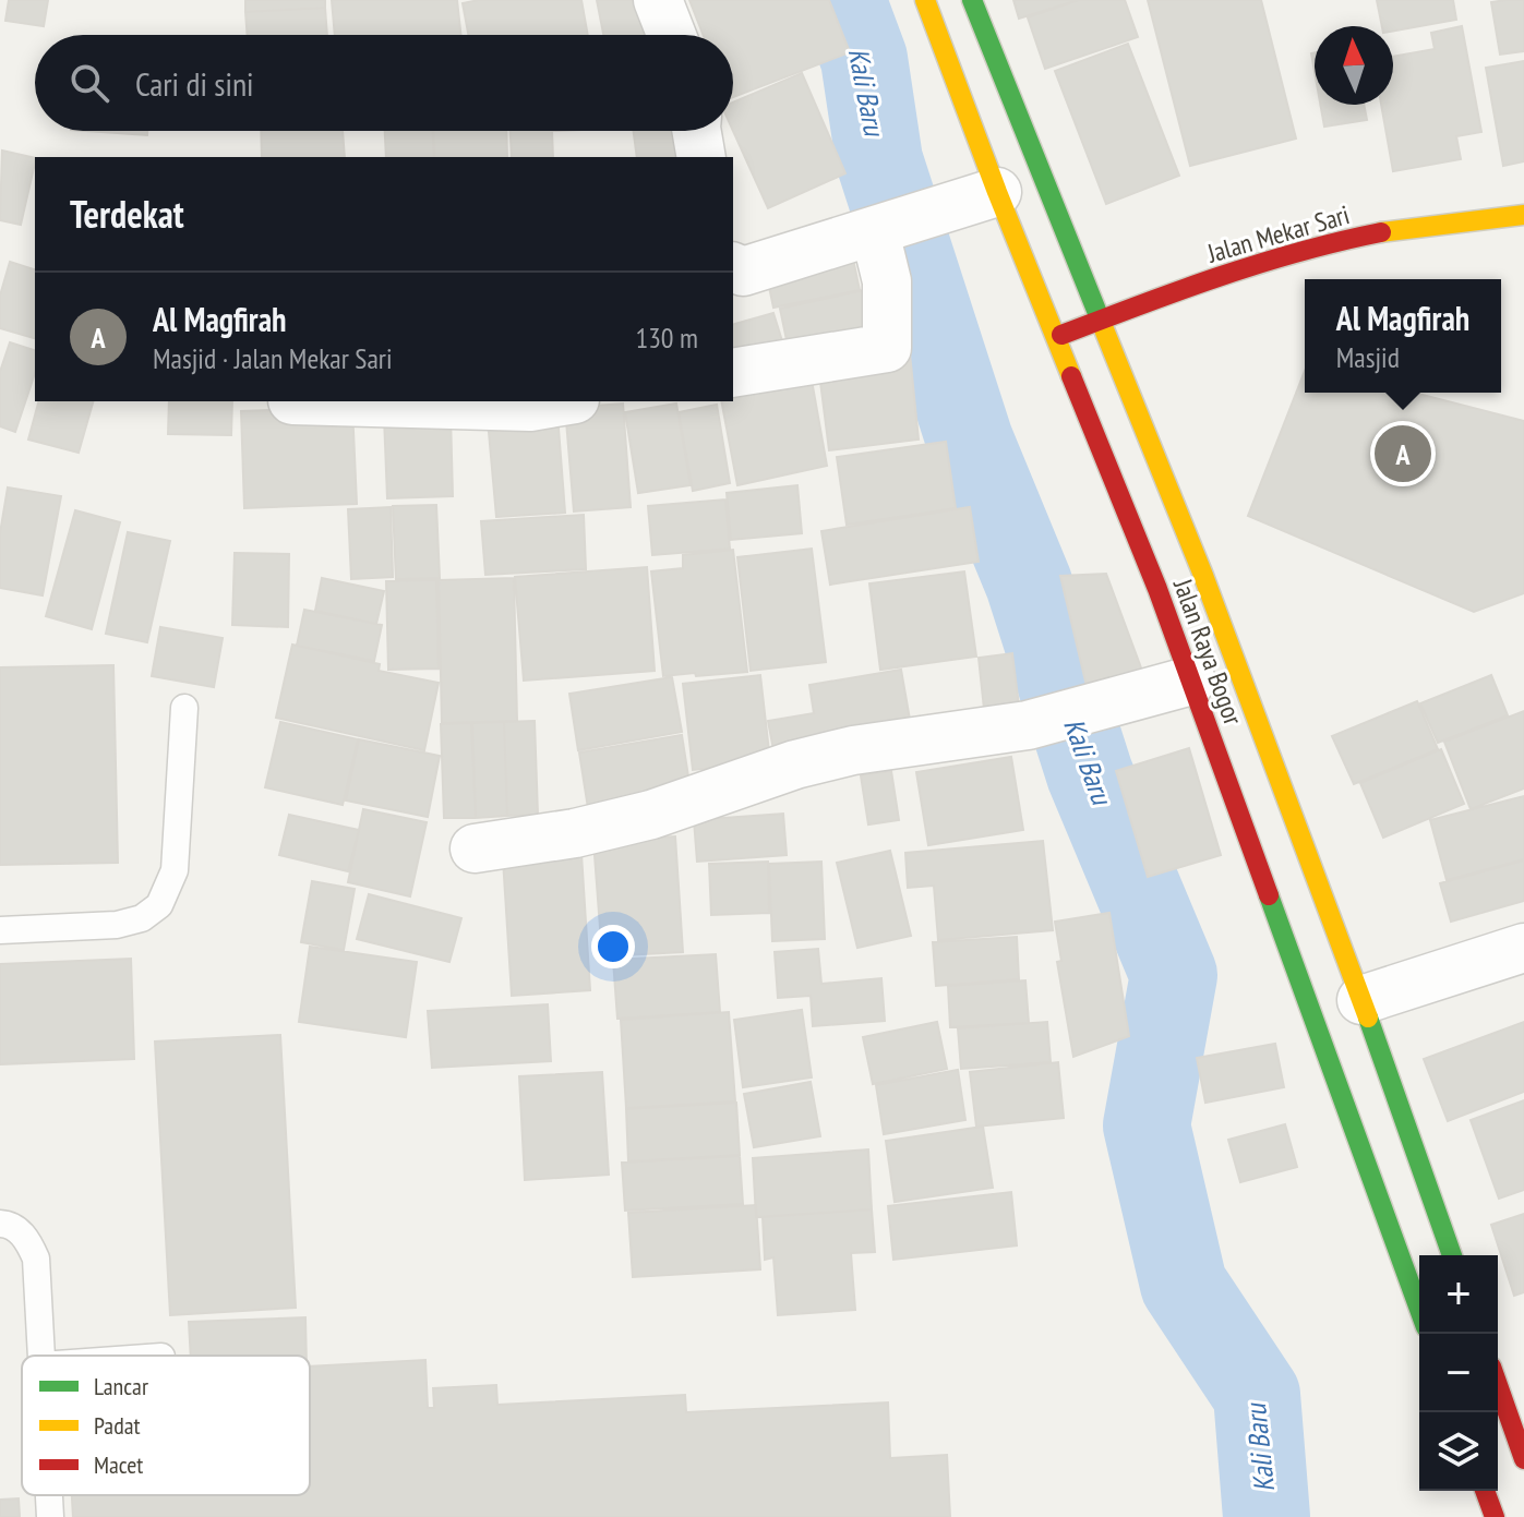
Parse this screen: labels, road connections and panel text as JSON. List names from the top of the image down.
{
  "streets": {
    "main road": ["Jalan Mekar Sari", "Jalan Raya Bogor"]
  },
  "crossings": [
    ["Jalan Mekar Sari", "Jalan Raya Bogor"]
  ],
  "water": ["Kali Baru"],
  "legend": ["Lancar", "Padat", "Macet"],
  "north": "top",
  "page": {
    "search": "Cari di sini",
    "heading": "Terdekat",
    "list": [
      {
        "mark": "A",
        "name": "Al Magfirah",
        "note": "Masjid · Jalan Mekar Sari",
        "value": "130 m"
      }
    ],
    "popup": ["Al Magfirah", "Masjid"],
    "pins": "A",
    "map_buttons": ["+", "−"]
  }
}
